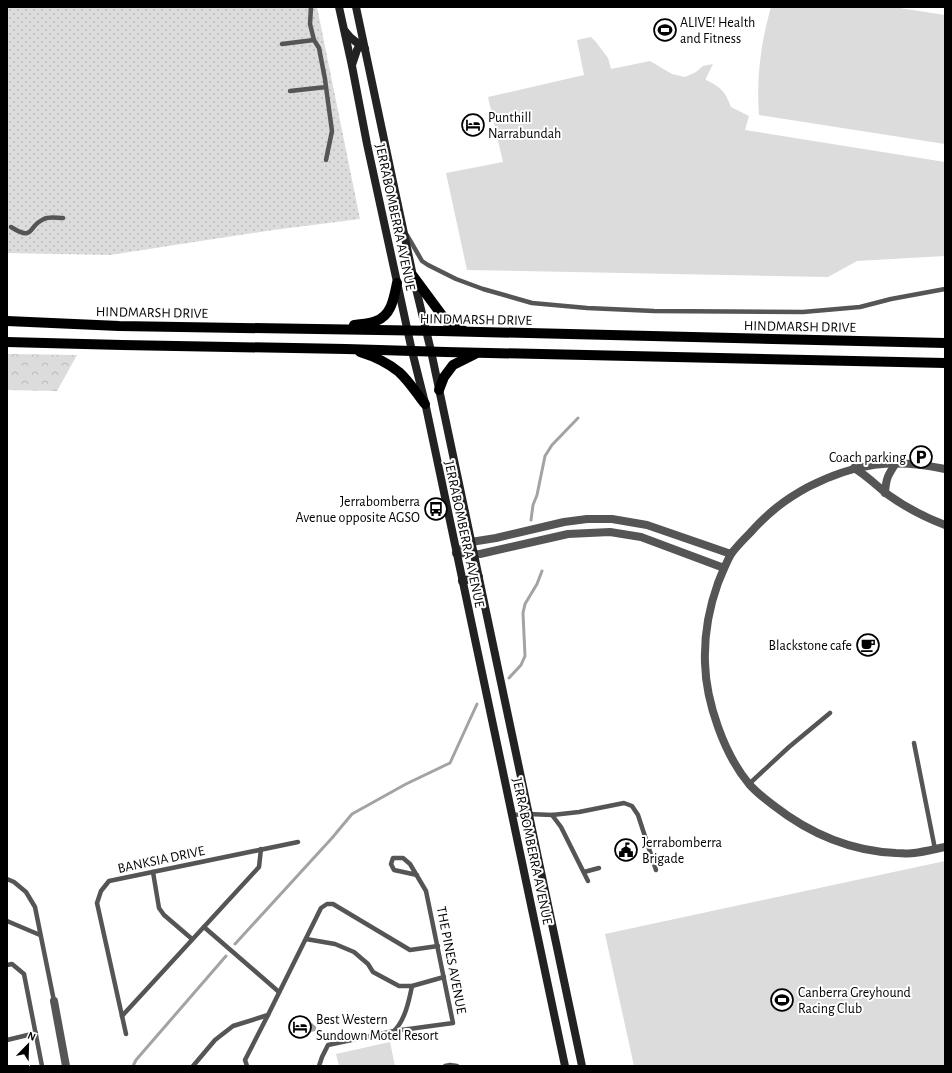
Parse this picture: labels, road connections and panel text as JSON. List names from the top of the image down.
{
  "streets": {
    "main road": ["HINDMARSH DRIVE"],
    "street": ["JERRABOMBERRA AVENUE"],
    "lane": ["BANKSIA DRIVE", "THE PINES AVENUE"]
  },
  "crossings": [
    ["JERRABOMBERRA AVENUE", "HINDMARSH DRIVE"]
  ],
  "places": {
    "sports": ["ALIVE! Health and Fitness", "Canberra Greyhound Racing Club"],
    "hotel": ["Punthill Narrabundah", "Best Western Sundown Motel Resort"],
    "parking": ["Coach parking"],
    "bus stop": ["Jerrabomberra Avenue opposite AGSO"],
    "cafe": ["Blackstone cafe"],
    "public building": ["Jerrabomberra Brigade"]
  },
  "north": "top right"
}
